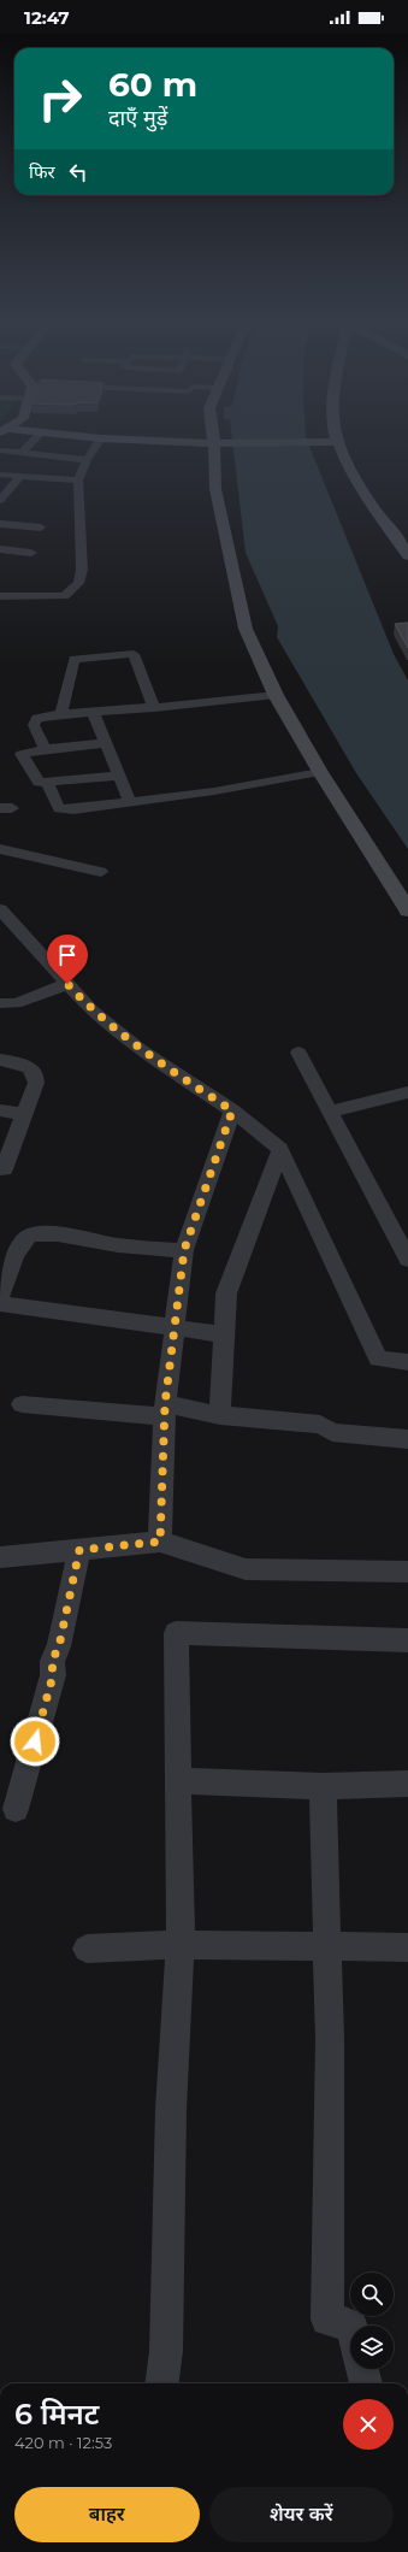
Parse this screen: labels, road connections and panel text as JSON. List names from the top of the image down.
{
  "page": {
    "status": "12:47",
    "turn": ["60 m", "दाएँ मुड़ें"],
    "then": "फिर",
    "heading": ["6 मिनट", "420 m · 12:53"],
    "buttons": ["बाहर", "शेयर करें"]
  }
}
